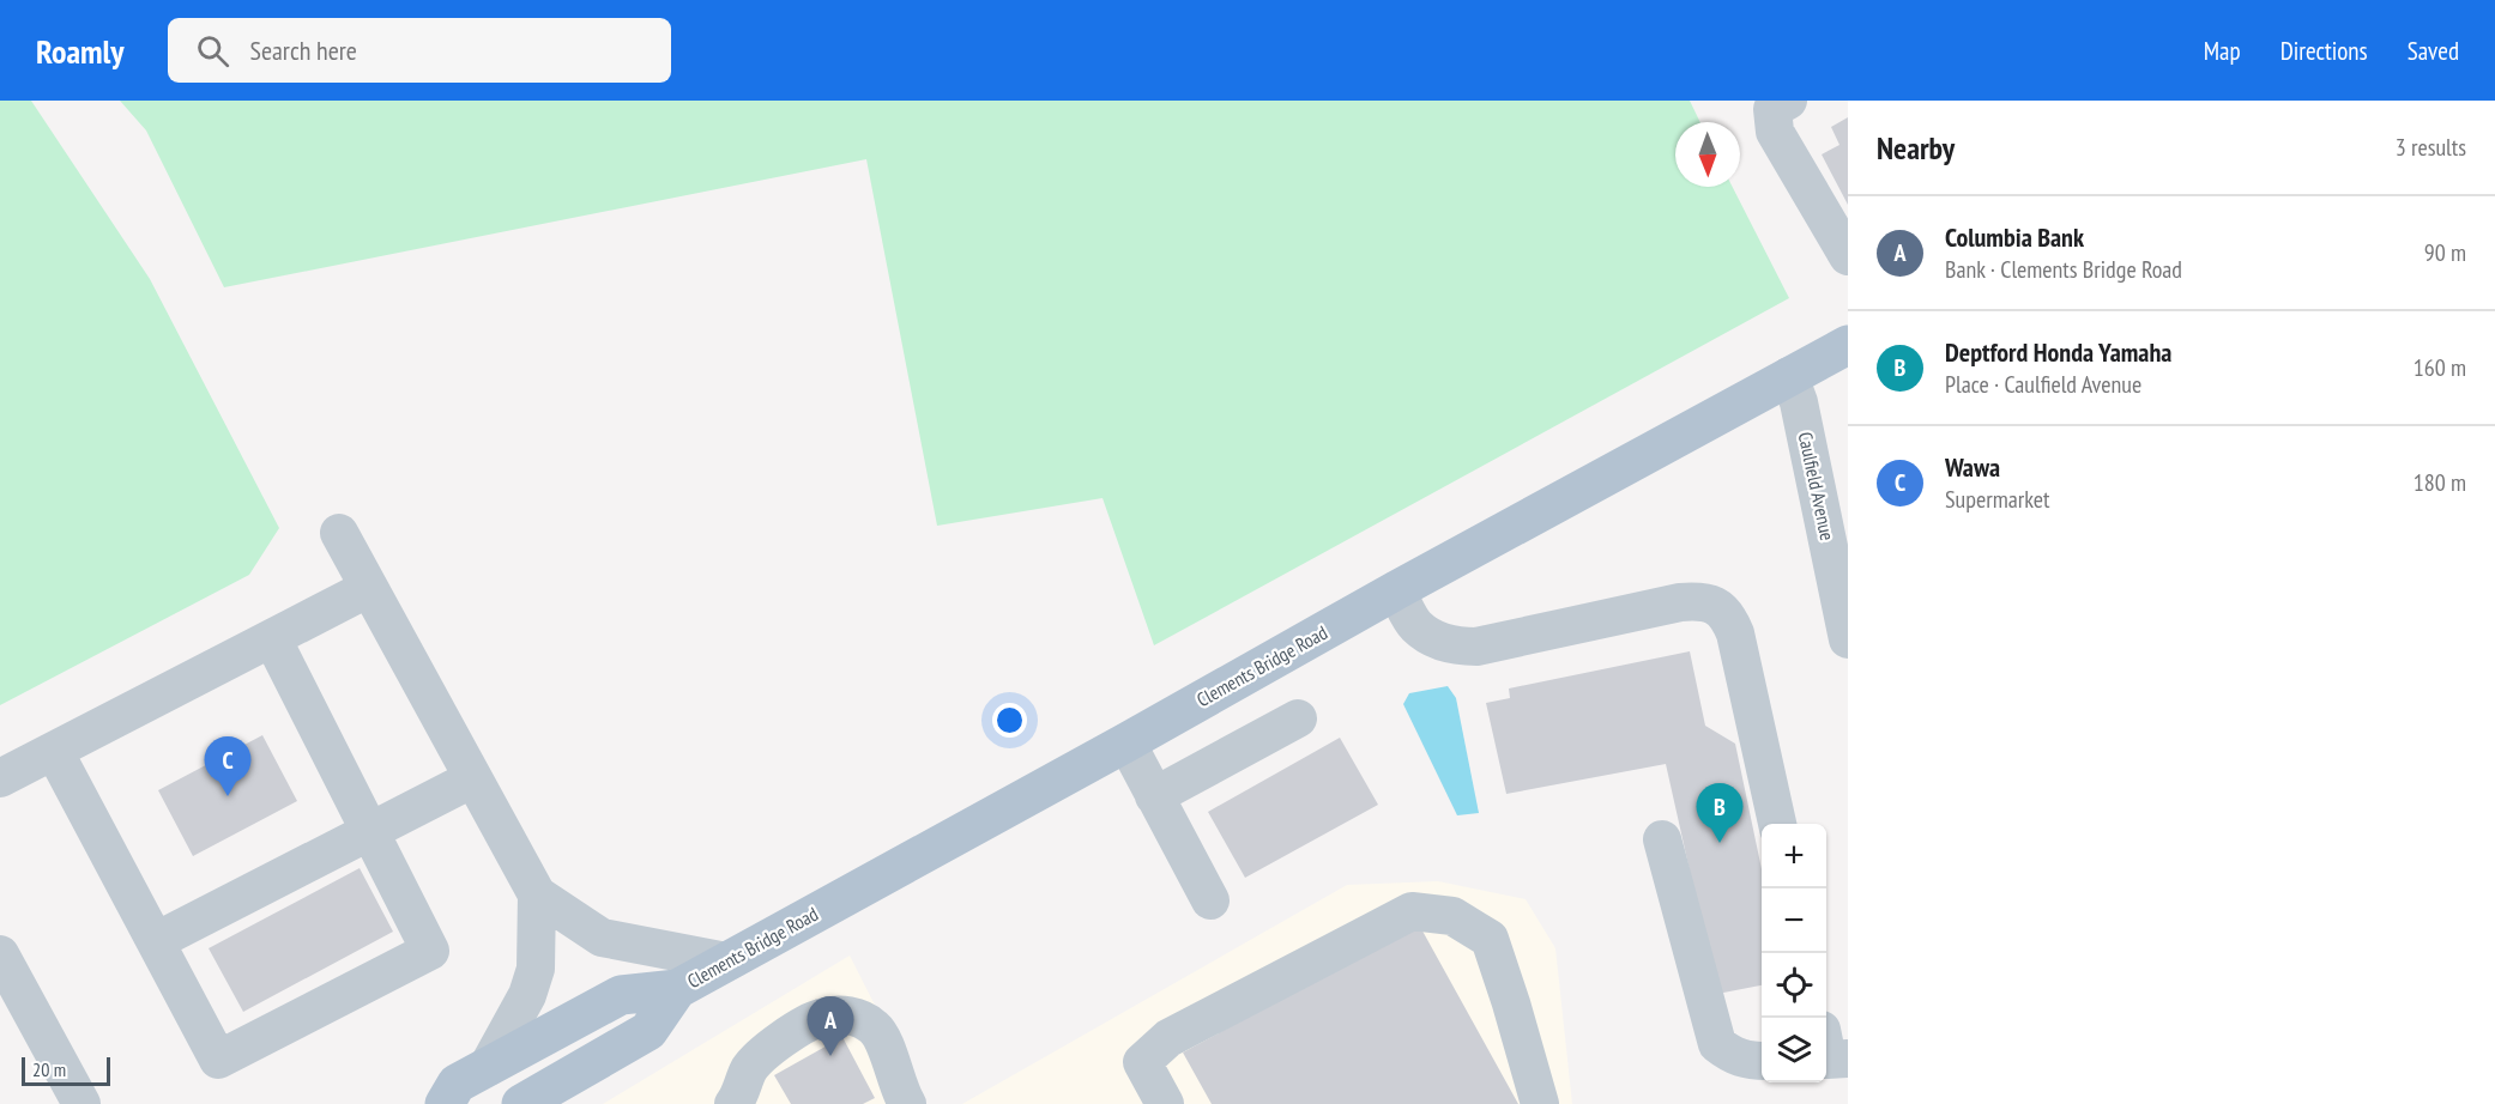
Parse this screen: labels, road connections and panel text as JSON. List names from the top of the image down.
{
  "streets": {
    "main road": ["Clements Bridge Road"],
    "street": ["Caulfield Avenue"]
  },
  "crossings": [
    ["Caulfield Avenue", "Clements Bridge Road"]
  ],
  "scale_bar": "20 m",
  "north": "bottom",
  "page": {
    "header": "Roamly",
    "search": "Search here",
    "nav": ["Map", "Directions", "Saved"],
    "heading": ["Nearby", "3 results"],
    "list": [
      {
        "mark": "A",
        "name": "Columbia Bank",
        "note": "Bank · Clements Bridge Road",
        "value": "90 m"
      },
      {
        "mark": "B",
        "name": "Deptford Honda Yamaha",
        "note": "Place · Caulfield Avenue",
        "value": "160 m"
      },
      {
        "mark": "C",
        "name": "Wawa",
        "note": "Supermarket",
        "value": "180 m"
      }
    ],
    "pins": ["C", "B", "A"],
    "map_buttons": ["+", "−"],
    "scale": "20 m"
  }
}
